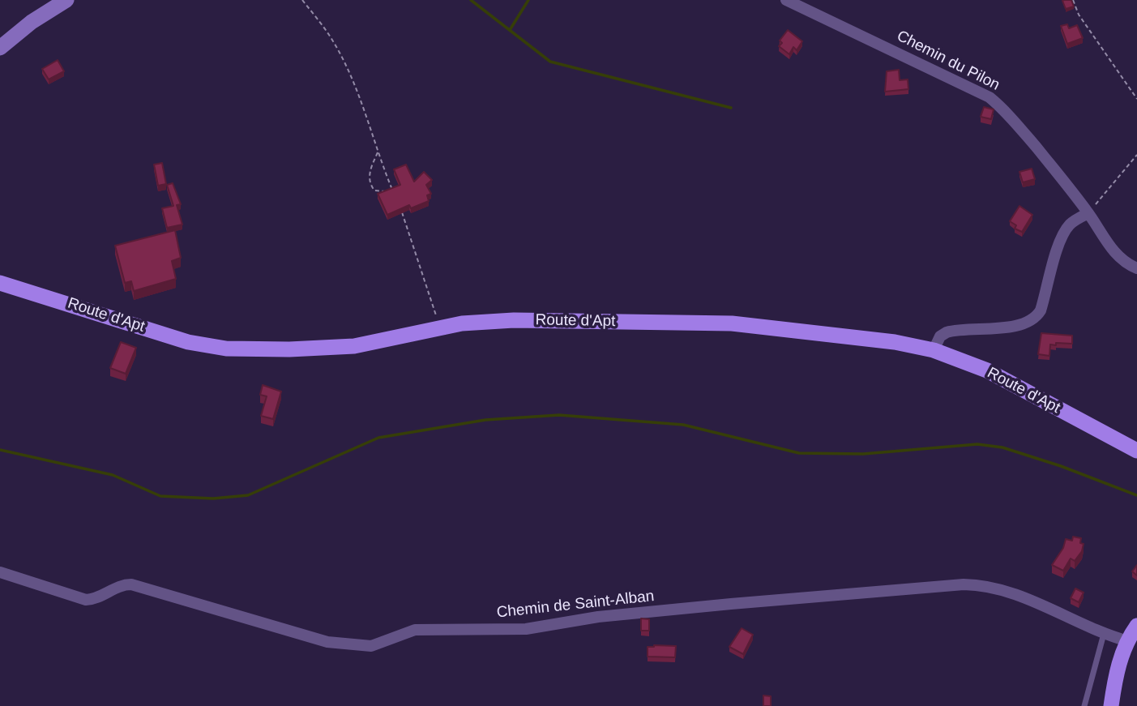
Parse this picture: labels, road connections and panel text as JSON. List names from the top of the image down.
{
  "streets": {
    "main road": ["Route d'Apt"],
    "street": ["Chemin du Pilon", "Chemin de Saint-Alban"]
  }
}
